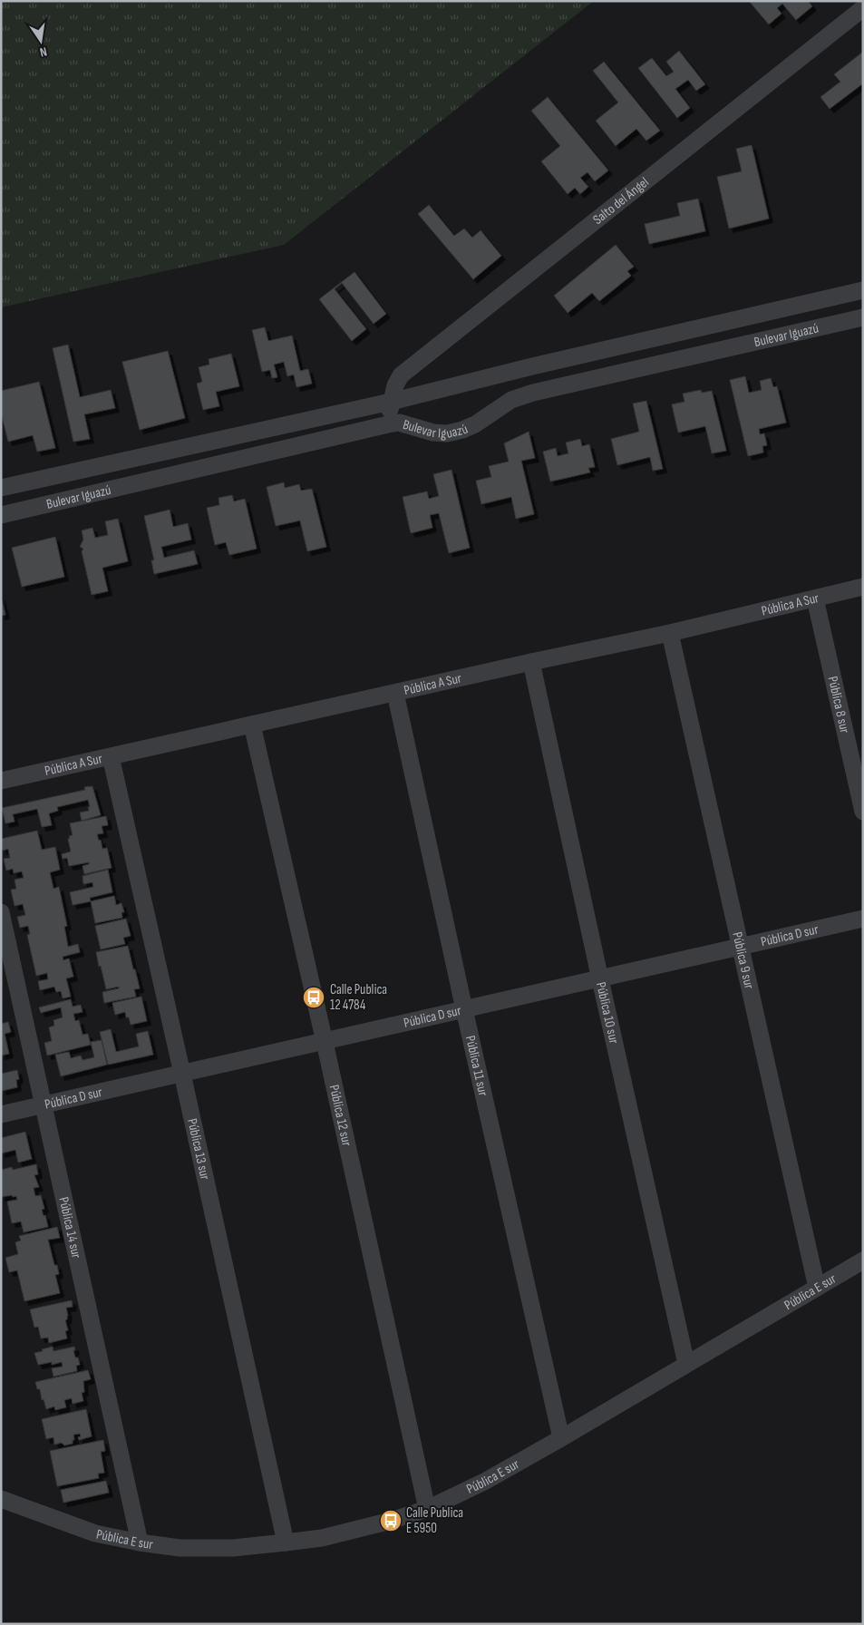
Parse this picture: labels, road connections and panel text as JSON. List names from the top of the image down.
{
  "streets": {
    "street": [
      "Salto del Ángel",
      "Bulevar Iguazú",
      "Pública A Sur",
      "Pública 8 sur",
      "Pública D sur",
      "Pública 9 sur",
      "Pública 10 sur",
      "Pública 11 sur",
      "Pública 12 sur",
      "Pública 13 sur",
      "Pública 14 sur",
      "Pública E sur"
    ]
  },
  "crossings": [
    ["Salto del Ángel", "Bulevar Iguazú"],
    ["Pública A Sur", "Pública 8 sur"],
    ["Pública A Sur", "Pública 9 sur"],
    ["Pública A Sur", "Pública 10 sur"],
    ["Pública A Sur", "Pública 11 sur"],
    ["Pública A Sur", "Pública 12 sur"],
    ["Pública A Sur", "Pública 13 sur"],
    ["Pública D sur", "Pública 9 sur"],
    ["Pública D sur", "Pública 10 sur"],
    ["Pública D sur", "Pública 11 sur"],
    ["Pública D sur", "Pública 12 sur"],
    ["Pública D sur", "Pública 13 sur"],
    ["Pública D sur", "Pública 14 sur"],
    ["Pública 9 sur", "Pública E sur"],
    ["Pública 10 sur", "Pública E sur"],
    ["Pública 11 sur", "Pública E sur"],
    ["Pública 12 sur", "Pública E sur"],
    ["Pública 13 sur", "Pública E sur"],
    ["Pública 14 sur", "Pública E sur"]
  ],
  "places": {
    "bus stop": ["Calle Publica 12 4784", "Calle Publica E 5950"]
  },
  "north": "bottom"
}
